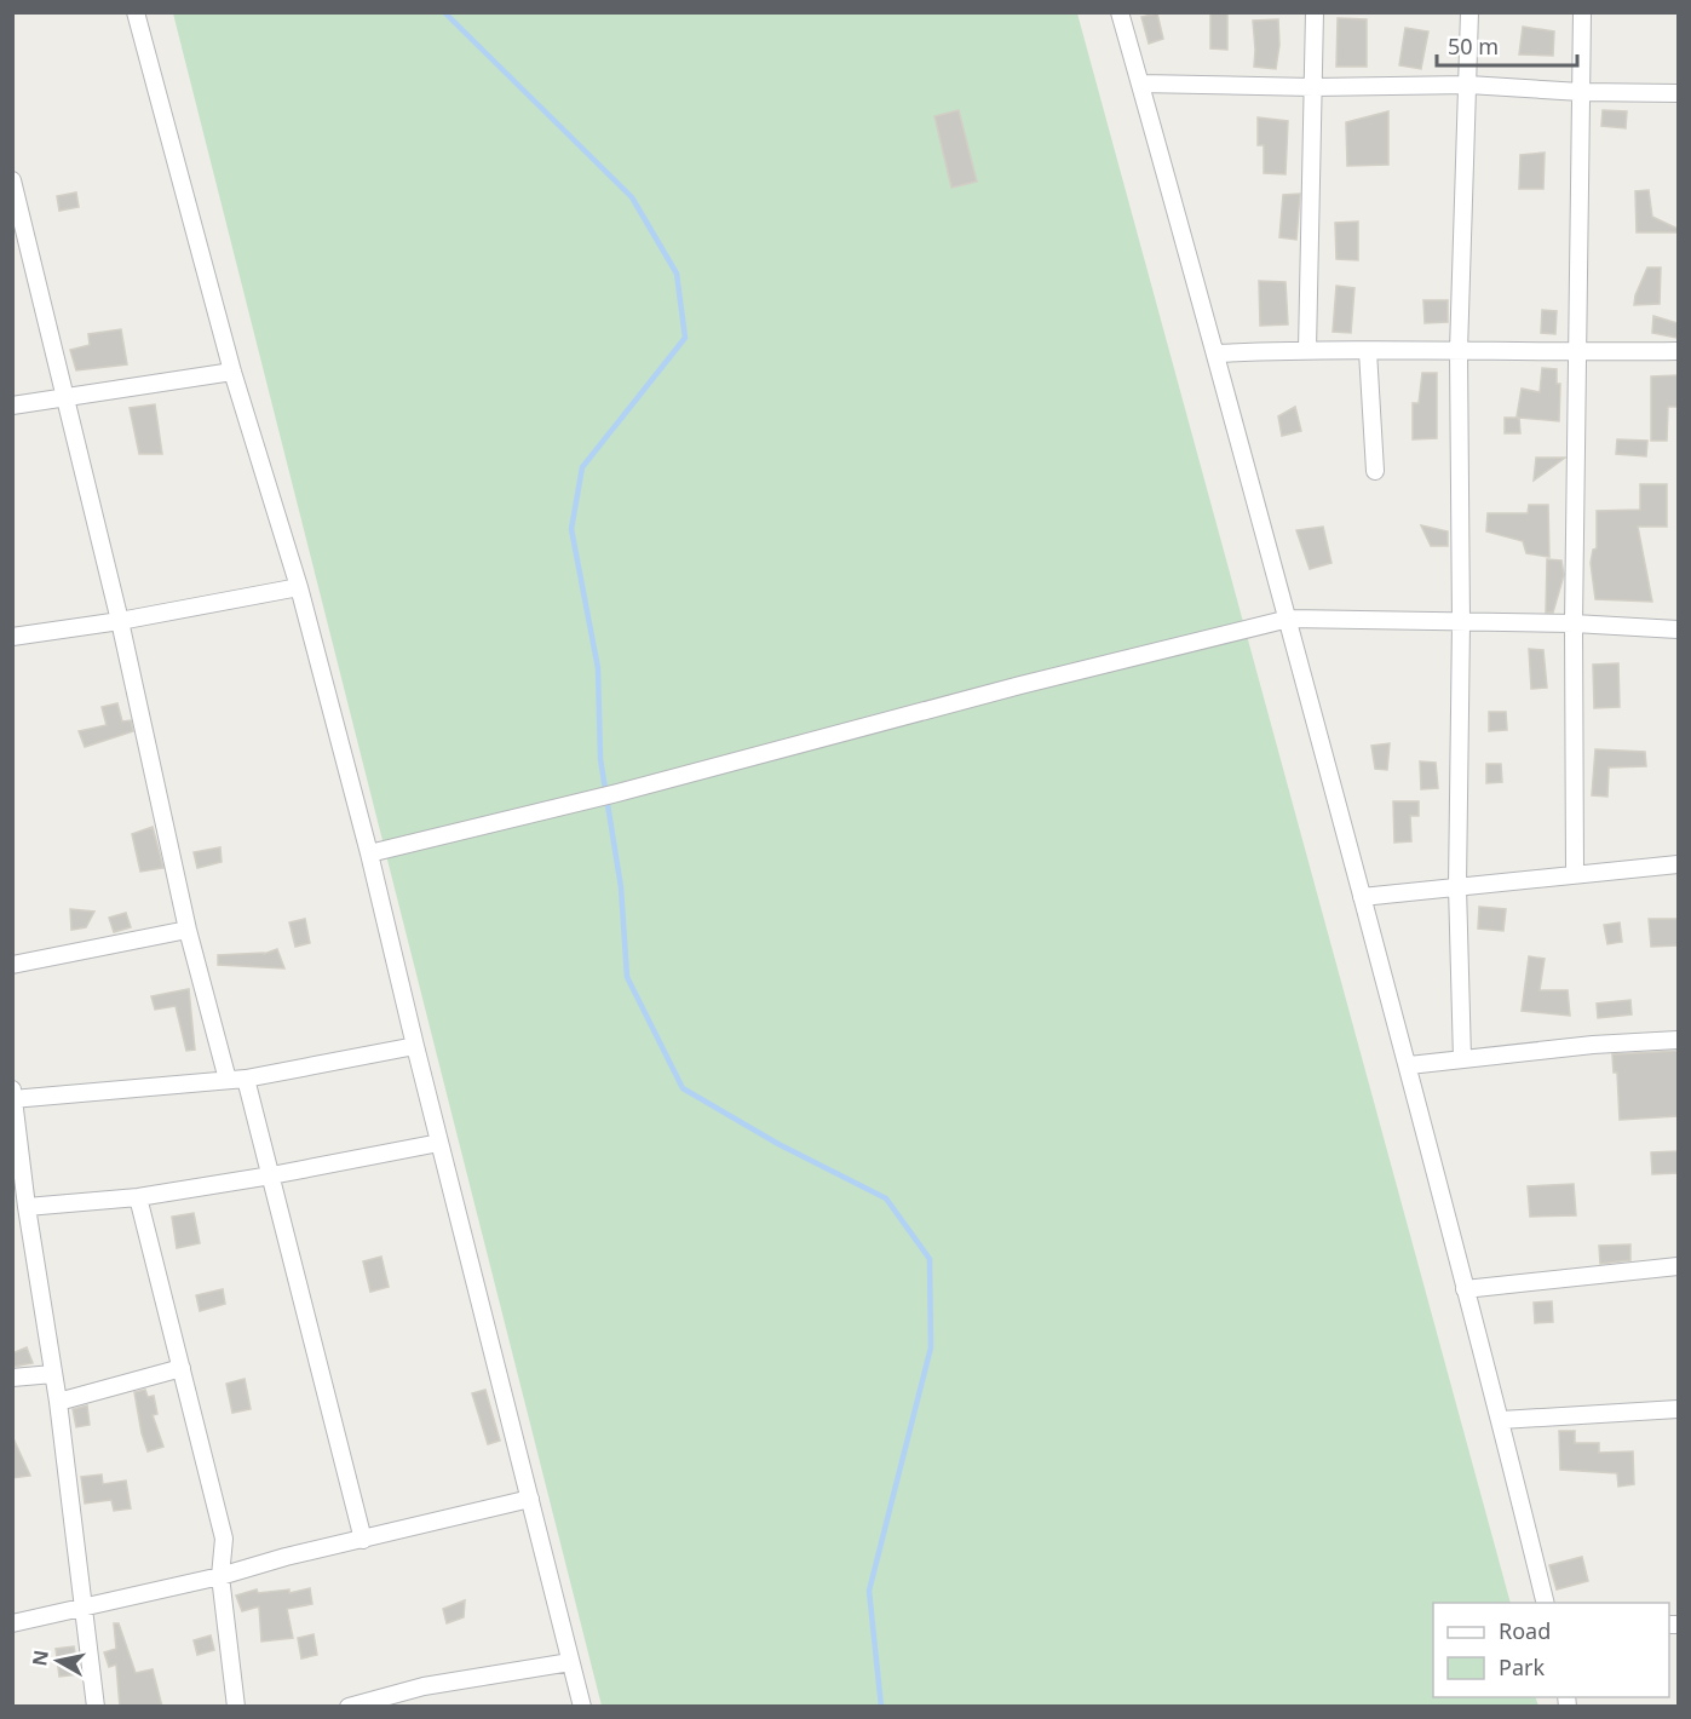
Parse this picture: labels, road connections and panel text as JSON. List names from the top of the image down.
{
  "legend": ["Road", "Park"],
  "scale_bar": "50 m",
  "north": "left"
}
